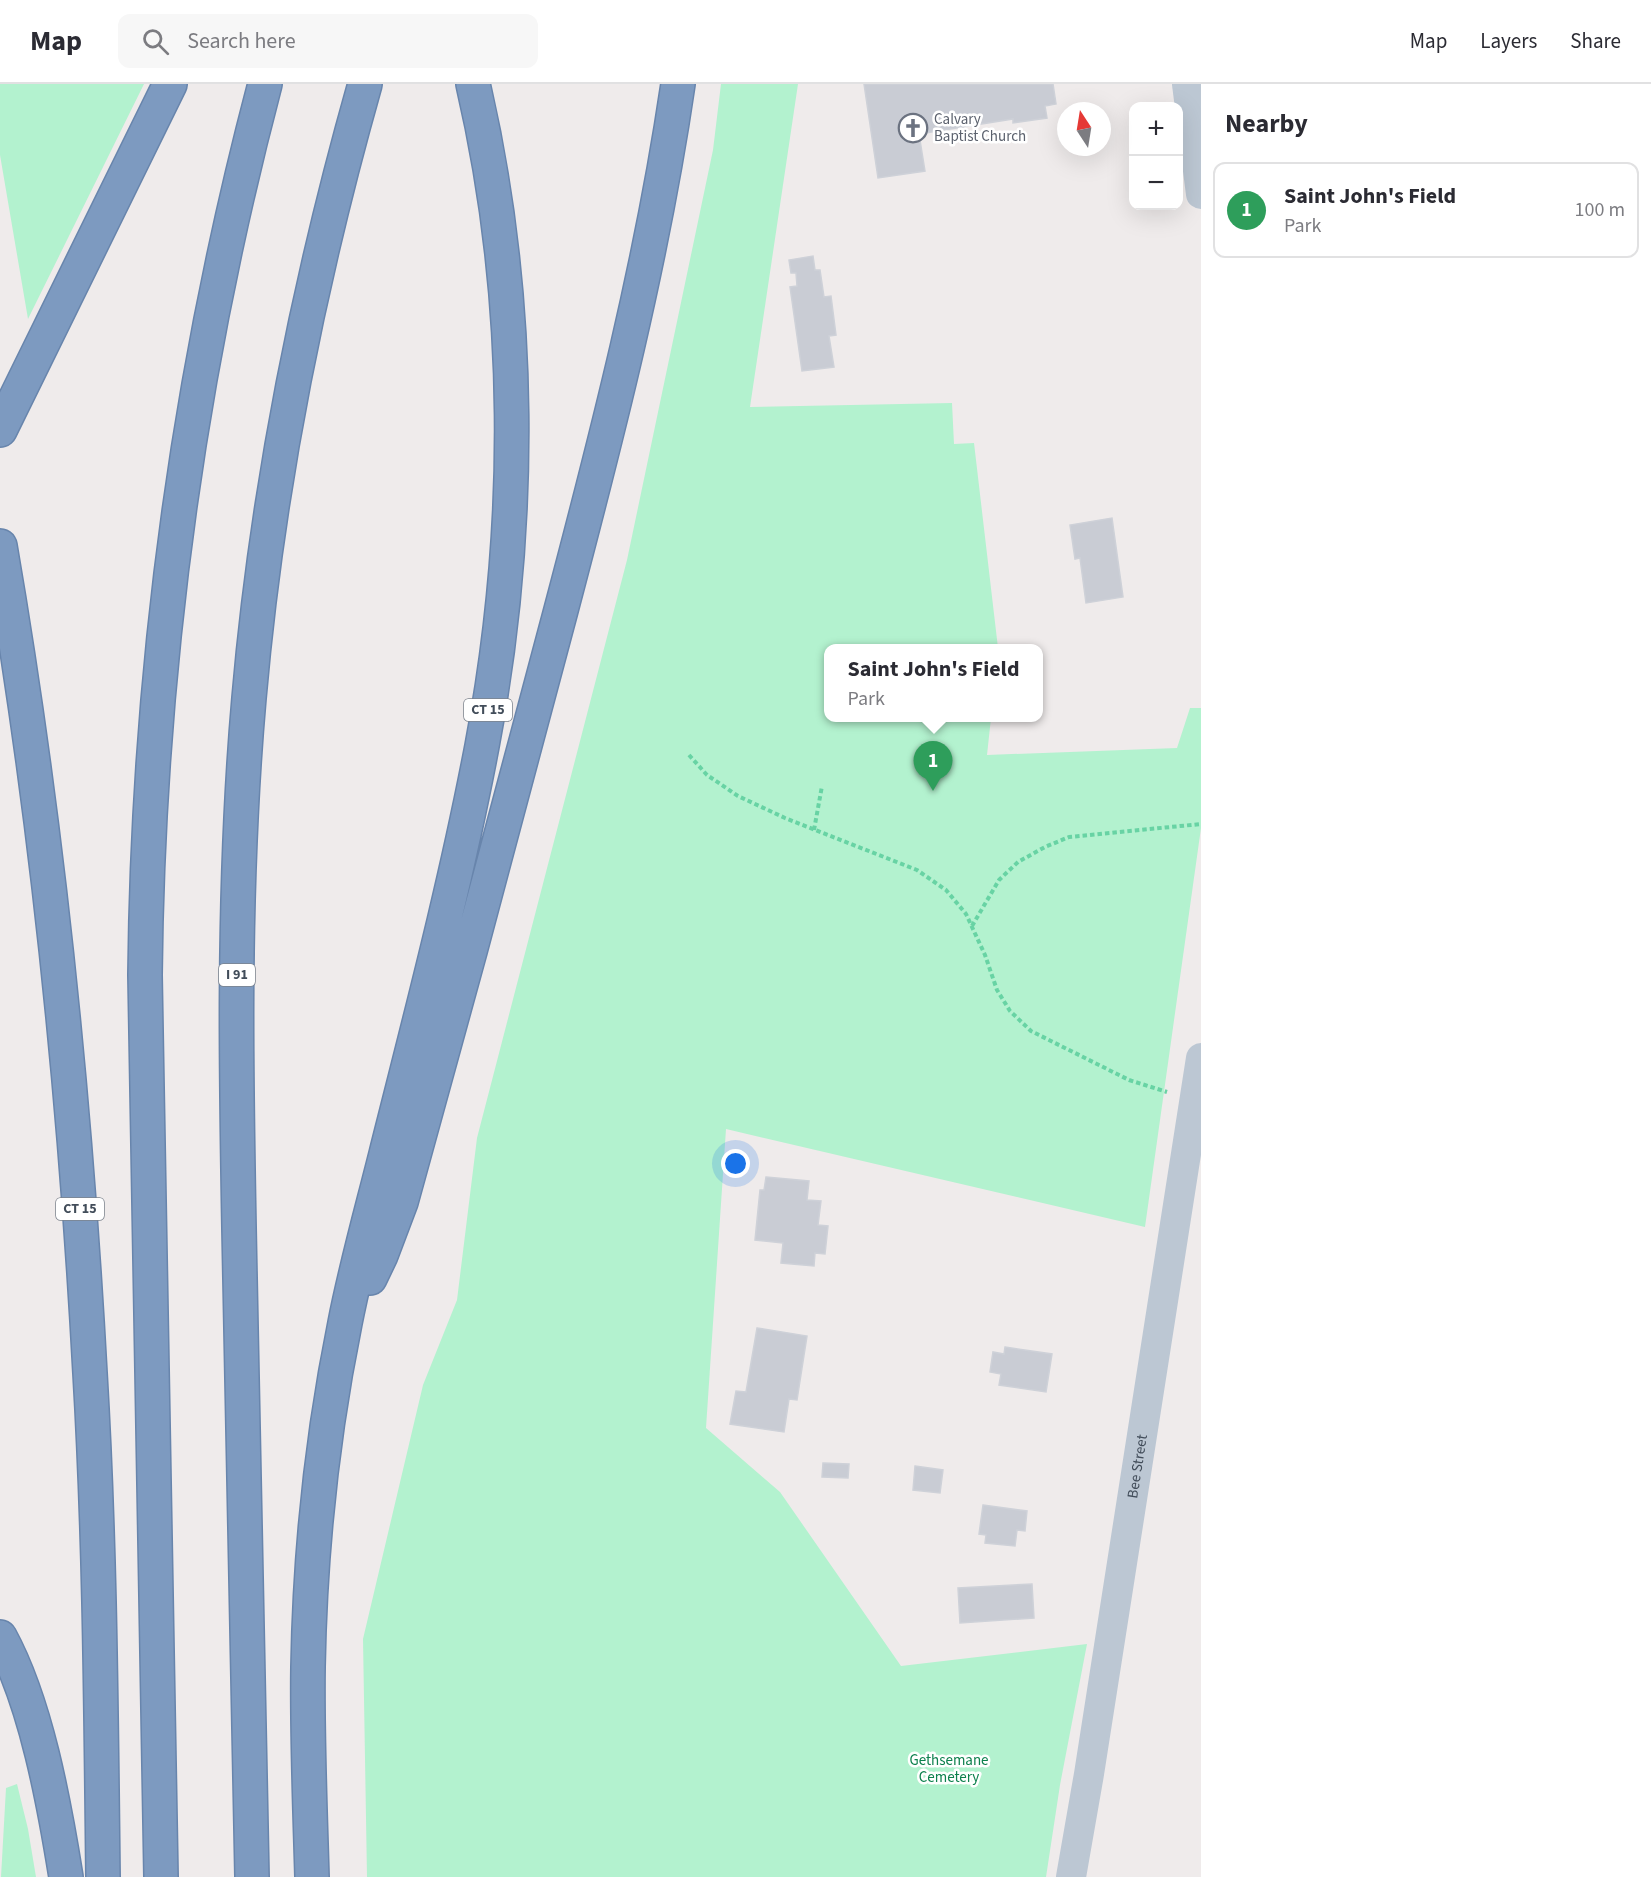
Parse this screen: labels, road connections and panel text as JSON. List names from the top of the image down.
{
  "streets": {
    "highway": ["CT 15", "I 91"],
    "street": ["Bee Street"]
  },
  "parks": ["Gethsemane Cemetery"],
  "places": {
    "church": ["Calvary Baptist Church"]
  },
  "north": "top",
  "page": {
    "header": "Map",
    "search": "Search here",
    "nav": ["Map", "Layers", "Share"],
    "heading": "Nearby",
    "map_buttons": ["+", "−"],
    "list": [
      {
        "mark": "1",
        "name": "Saint John's Field",
        "note": "Park",
        "value": "100 m"
      }
    ],
    "popup": ["Saint John's Field", "Park"],
    "pins": "1"
  }
}
